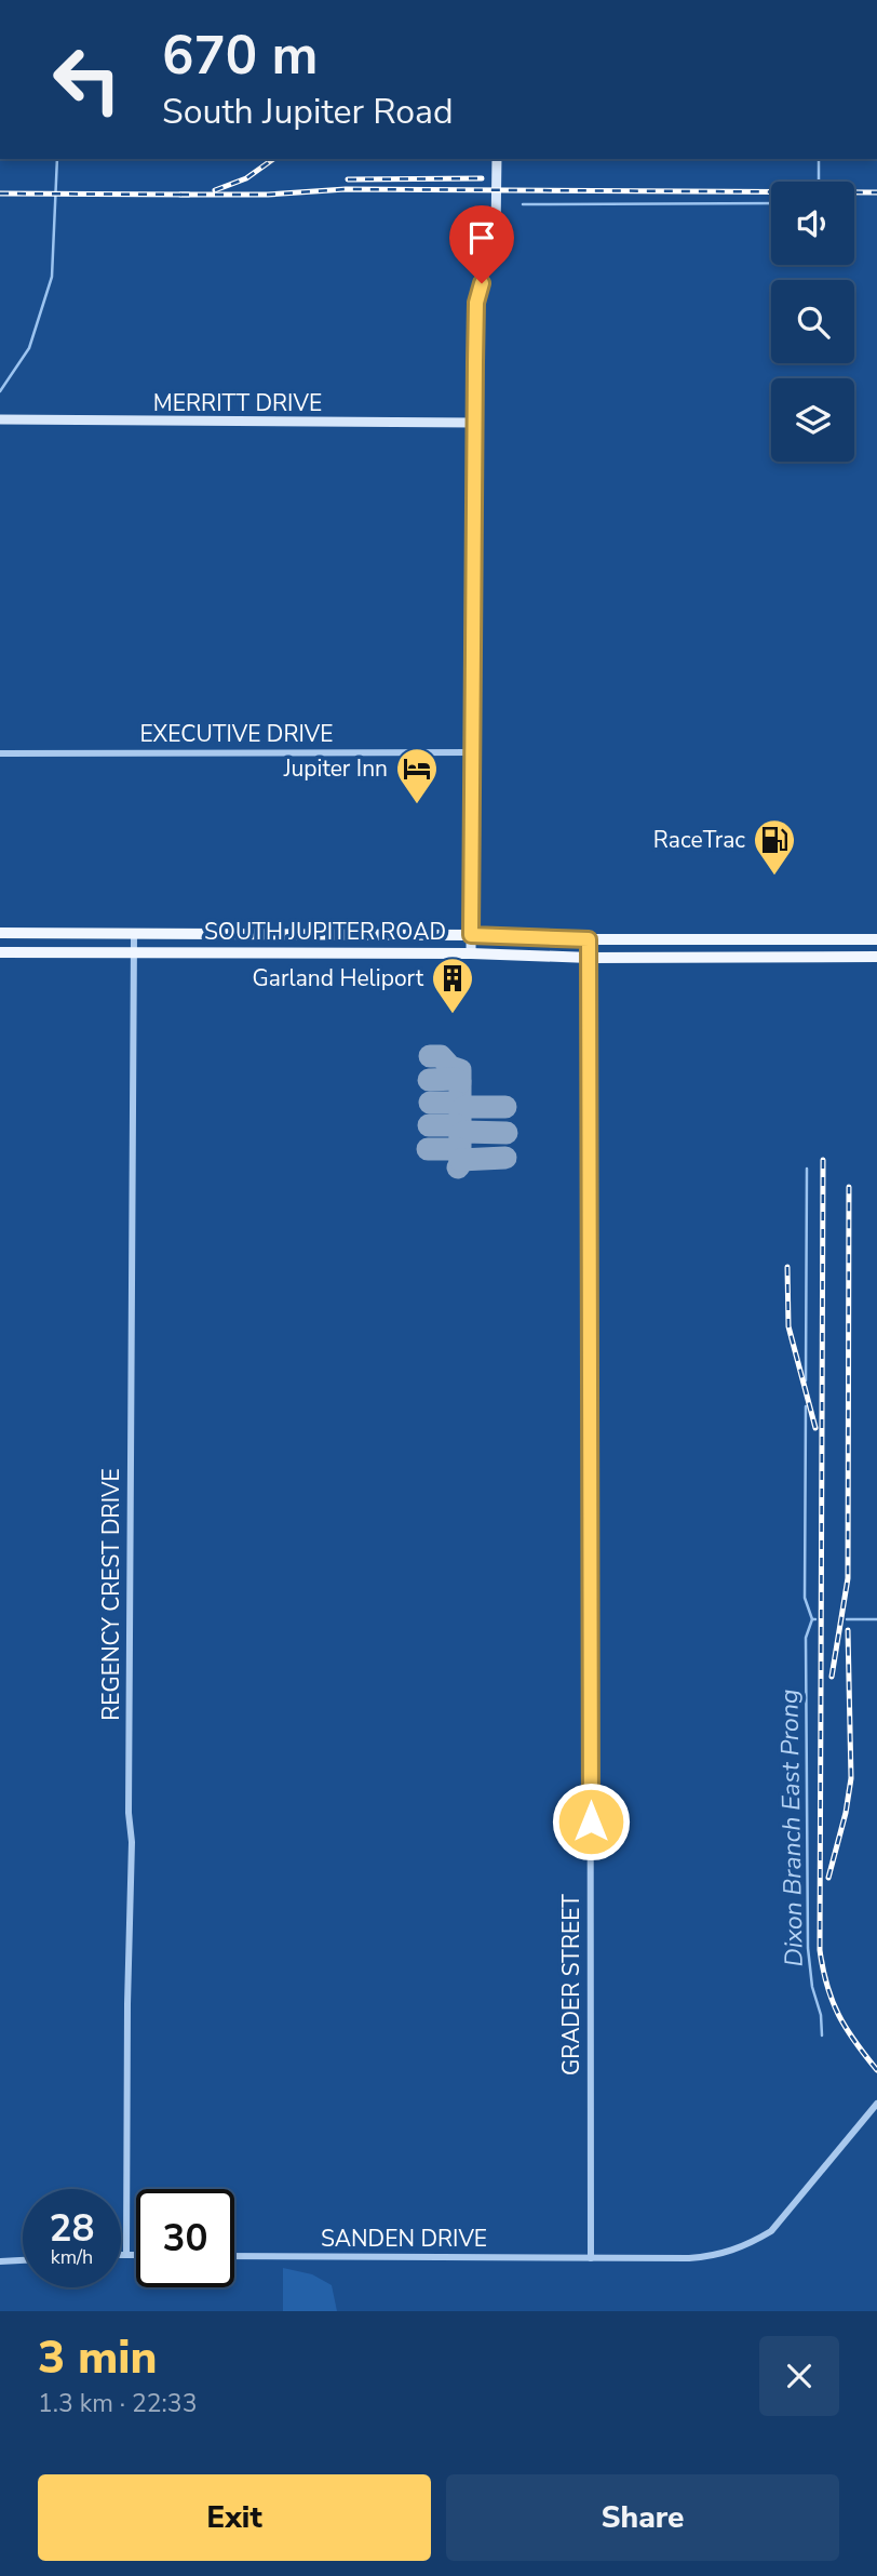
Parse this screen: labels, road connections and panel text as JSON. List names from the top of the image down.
{
  "streets": {
    "main road": ["SOUTH JUPITER ROAD"],
    "street": [
      "MERRITT DRIVE",
      "EXECUTIVE DRIVE",
      "REGENCY CREST DRIVE",
      "GRADER STREET",
      "SANDEN DRIVE"
    ]
  },
  "crossings": [
    ["SOUTH JUPITER ROAD", "REGENCY CREST DRIVE"],
    ["SOUTH JUPITER ROAD", "GRADER STREET"],
    ["GRADER STREET", "SANDEN DRIVE"]
  ],
  "water": ["Dixon Branch East Prong"],
  "places": {
    "hotel": ["Jupiter Inn"],
    "fuel station": ["RaceTrac"],
    "building": ["Garland Heliport"]
  },
  "page": {
    "turn": ["670 m", "South Jupiter Road"],
    "speed": "28 km/h",
    "limit": "30",
    "heading": ["3 min", "1.3 km · 22:33"],
    "buttons": ["Exit", "Share"]
  }
}
